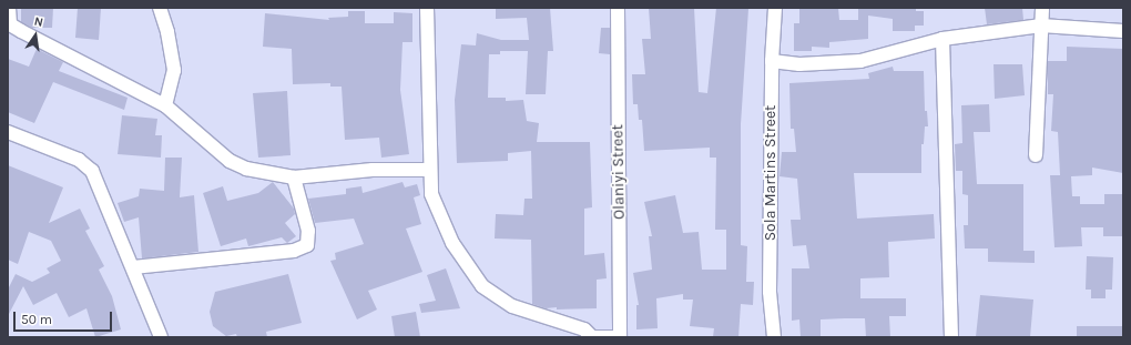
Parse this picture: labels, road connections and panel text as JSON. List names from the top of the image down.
{
  "streets": {
    "street": ["Olaniyi Street", "Sola Martins Street"]
  },
  "scale_bar": "50 m",
  "north": "top"
}
